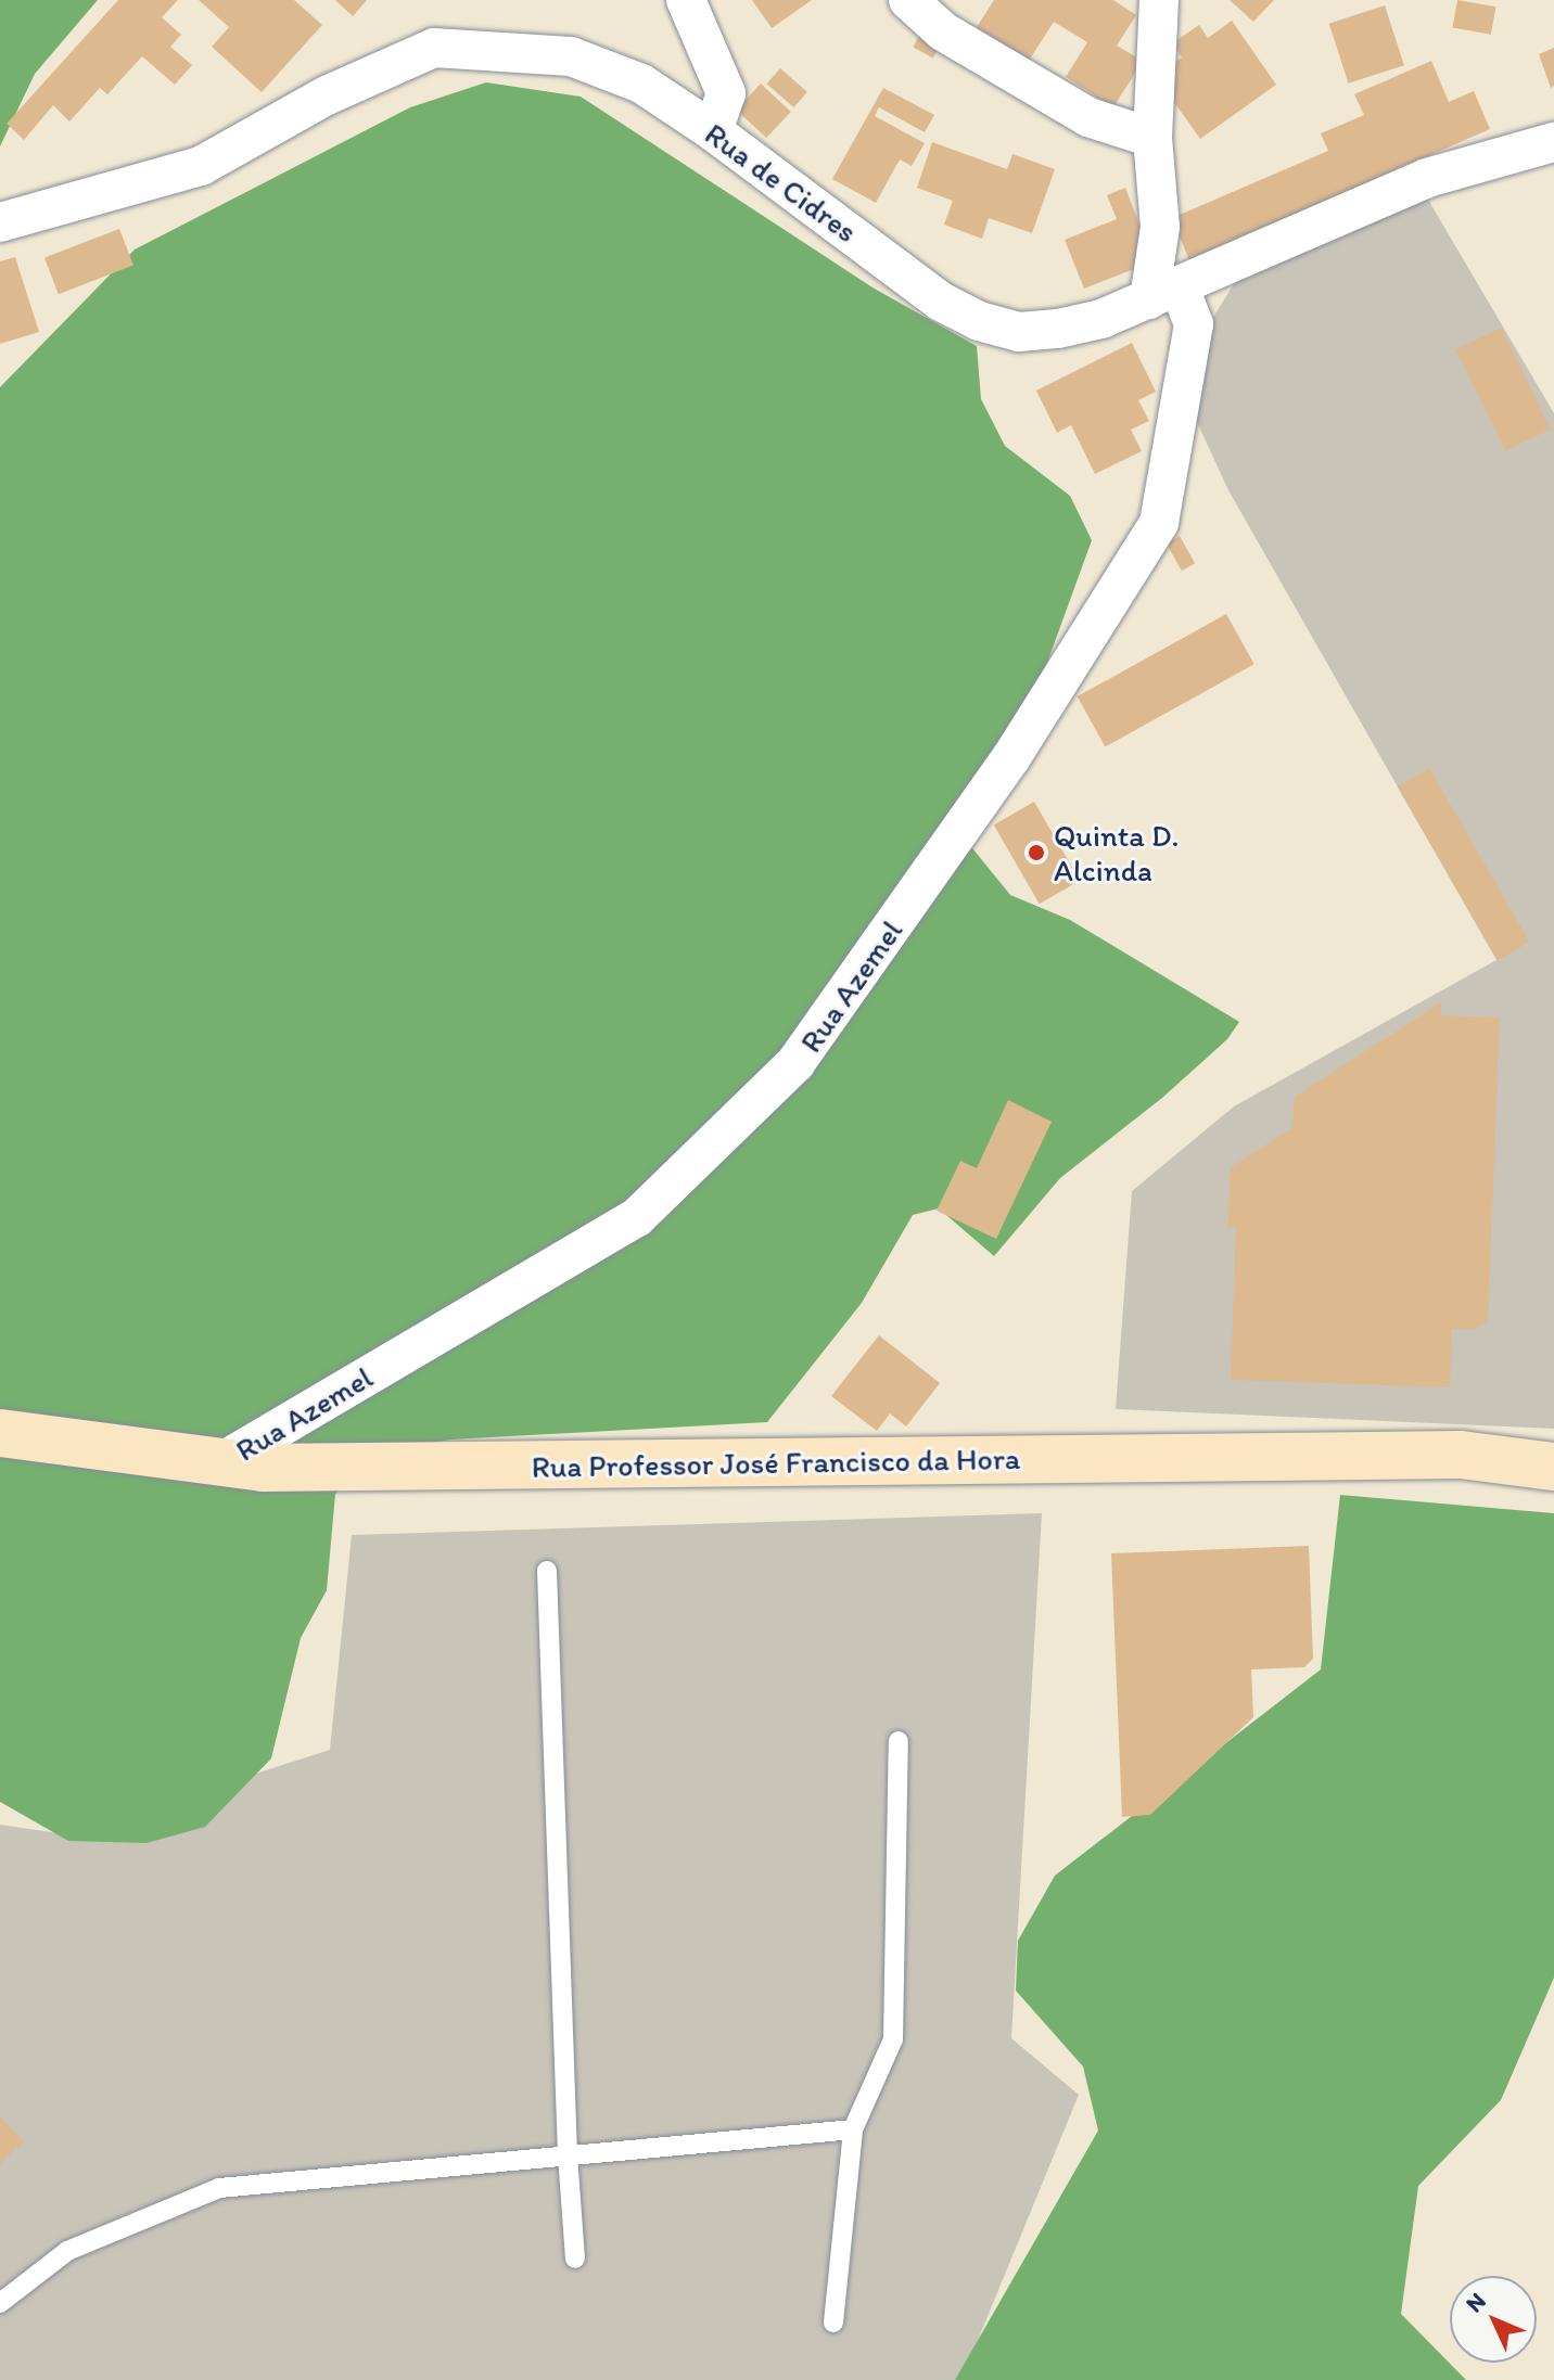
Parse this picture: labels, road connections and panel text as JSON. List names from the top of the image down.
{
  "streets": {
    "main road": ["Rua Professor José Francisco da Hora"],
    "street": ["Rua de Cidres", "Rua Azemel"]
  },
  "crossings": [
    ["Rua de Cidres", "Rua Azemel"],
    ["Rua Azemel", "Rua Professor José Francisco da Hora"]
  ],
  "places": ["Quinta D. Alcinda"],
  "north": "top left"
}
